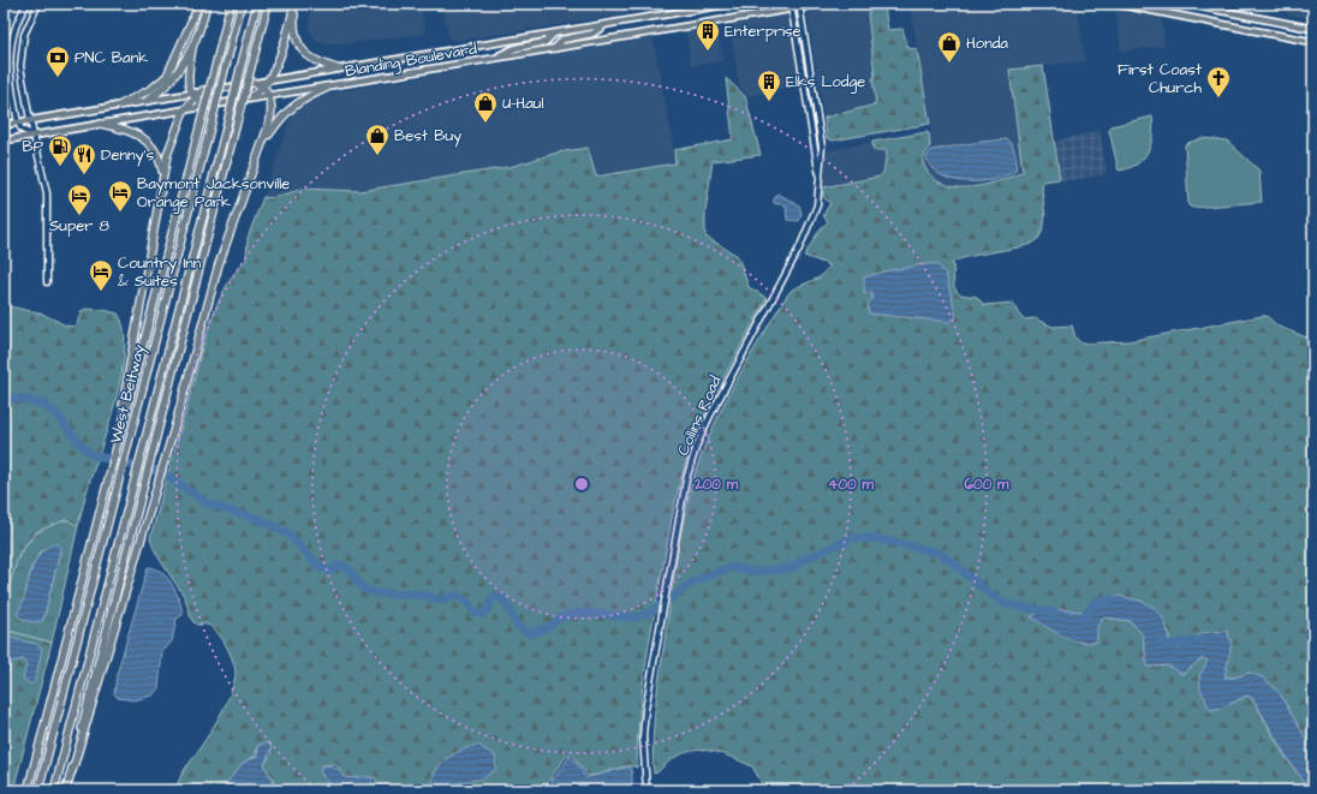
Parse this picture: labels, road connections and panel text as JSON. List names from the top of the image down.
{
  "streets": {
    "highway": ["West Beltway"],
    "main road": ["Blanding Boulevard"],
    "street": ["Collins Road"]
  },
  "crossings": [
    ["Blanding Boulevard", "Collins Road"]
  ],
  "places": {
    "building": ["Enterprise", "Elks Lodge"],
    "shop": ["Honda", "U-Haul", "Best Buy"],
    "bank": ["PNC Bank"],
    "church": ["First Coast Church"],
    "fuel station": ["BP"],
    "restaurant": ["Denny's"],
    "hotel": ["Baymont Jacksonville Orange Park", "Super 8", "Country Inn & Suites"]
  },
  "rings": ["200 m", "400 m", "600 m"]
}
